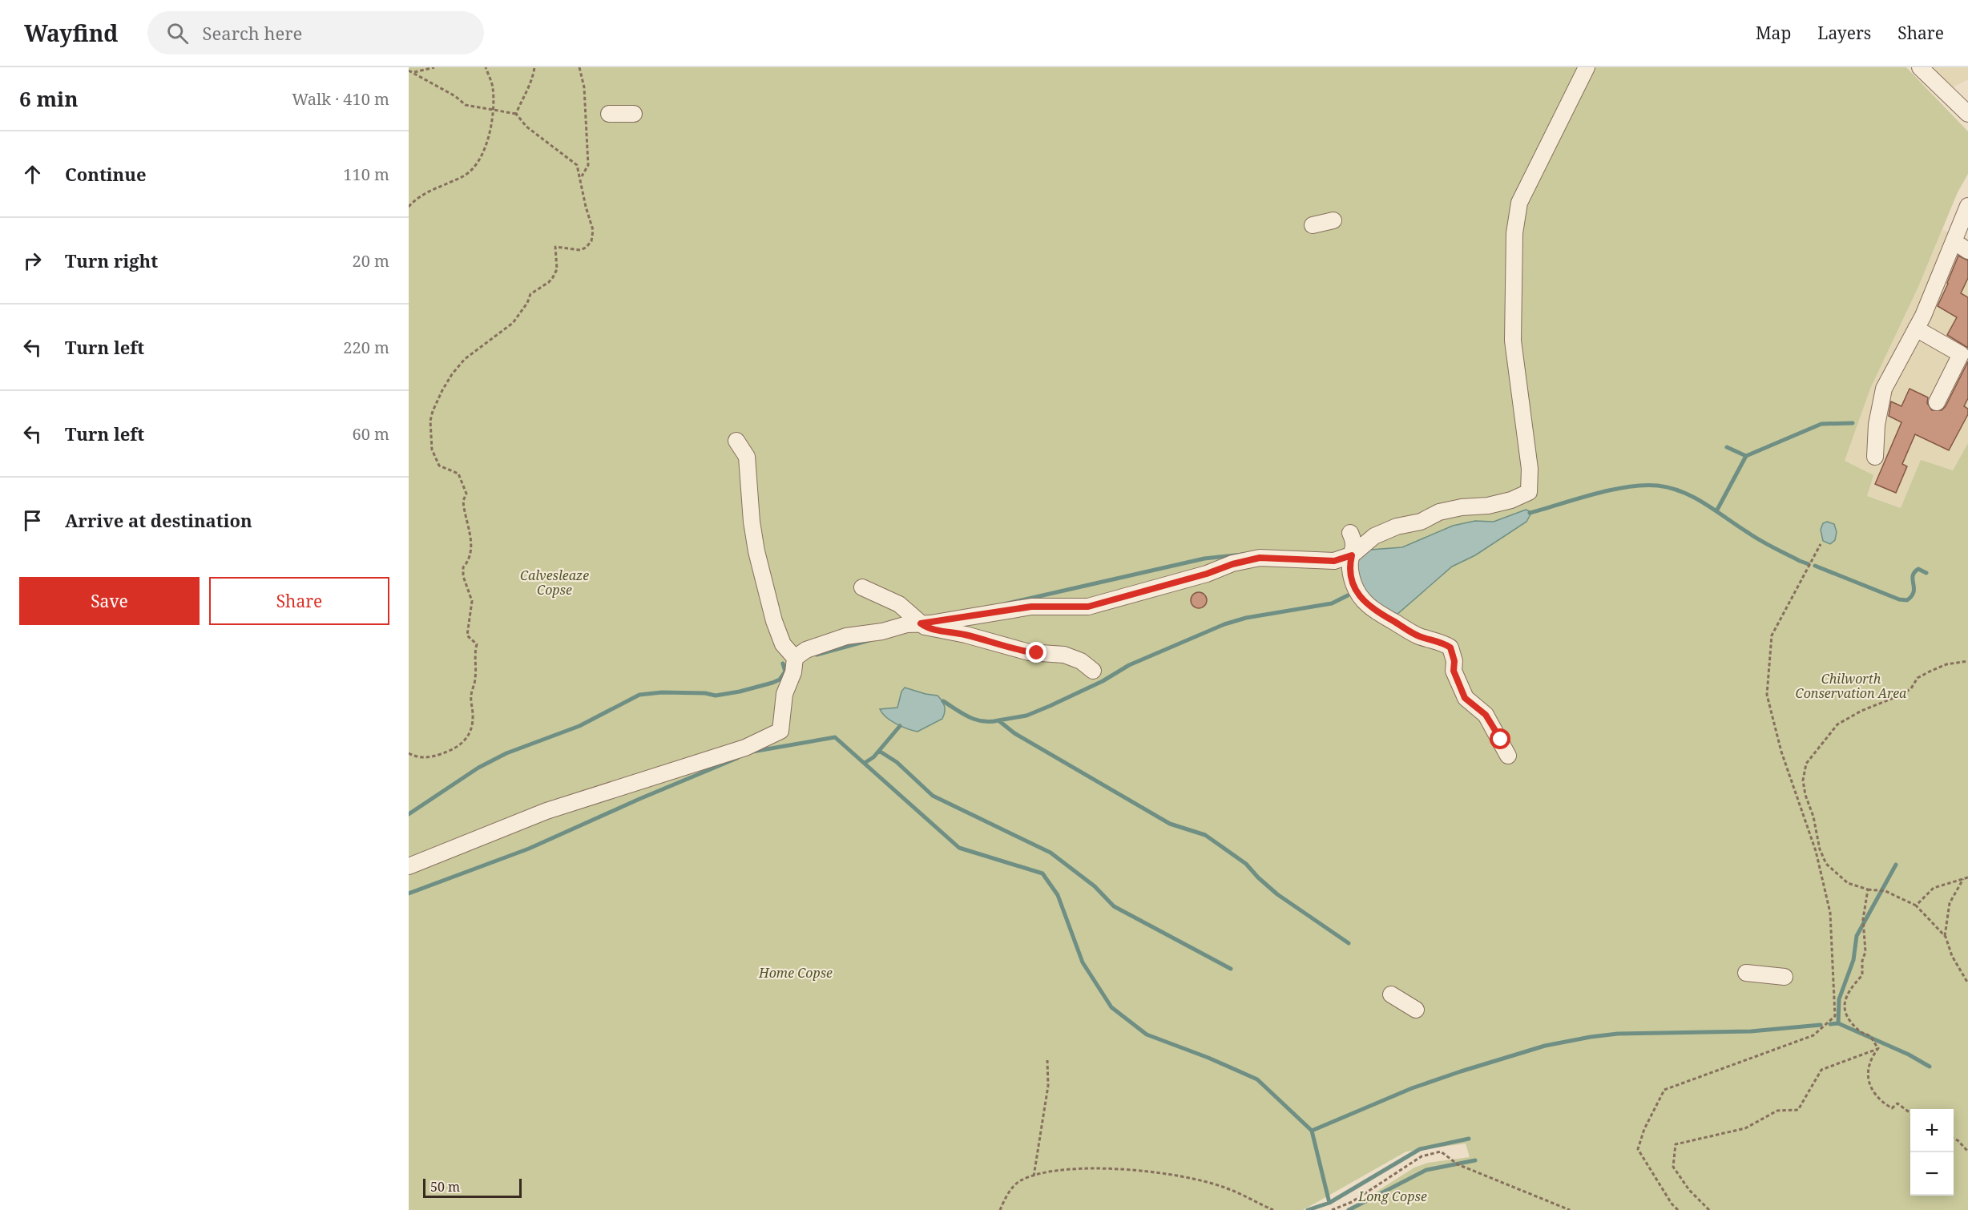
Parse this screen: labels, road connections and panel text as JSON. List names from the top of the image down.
{
  "parks": [
    "Calvesleaze Copse",
    "Chilworth Conservation Area",
    "Home Copse",
    "Long Copse"
  ],
  "scale_bar": "50 m",
  "page": {
    "header": "Wayfind",
    "search": "Search here",
    "nav": ["Map", "Layers", "Share"],
    "heading": ["6 min", "Walk · 410 m"],
    "list": [
      ["Continue", "110 m"],
      ["Turn right", "20 m"],
      ["Turn left", "220 m"],
      ["Turn left", "60 m"],
      "Arrive at destination"
    ],
    "buttons": ["Save", "Share"],
    "map_buttons": ["+", "−"],
    "scale": "50 m"
  }
}
